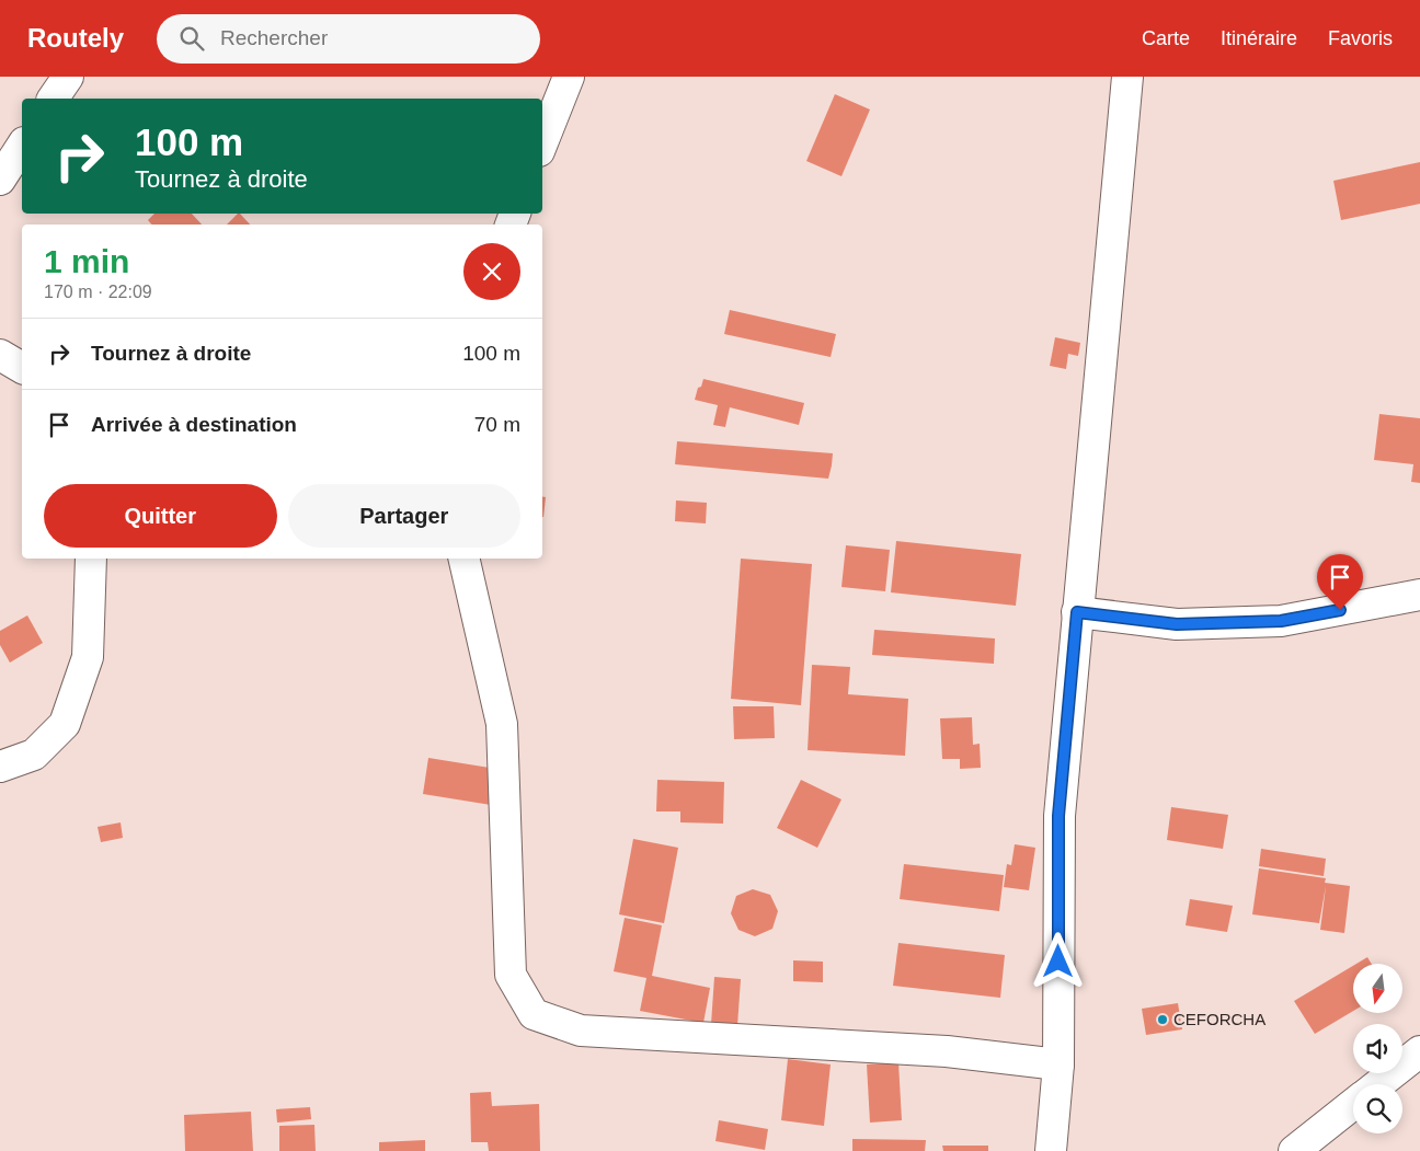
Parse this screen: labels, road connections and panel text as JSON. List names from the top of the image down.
{
  "places": ["CEFORCHA"],
  "north": "bottom",
  "page": {
    "header": "Routely",
    "search": "Rechercher",
    "nav": ["Carte", "Itinéraire", "Favoris"],
    "turn": ["100 m", "Tournez à droite"],
    "heading": ["1 min", "170 m · 22:09"],
    "list": [
      {
        "name": "Tournez à droite",
        "value": "100 m"
      },
      {
        "name": "Arrivée à destination",
        "value": "70 m"
      }
    ],
    "buttons": ["Quitter", "Partager"]
  }
}
